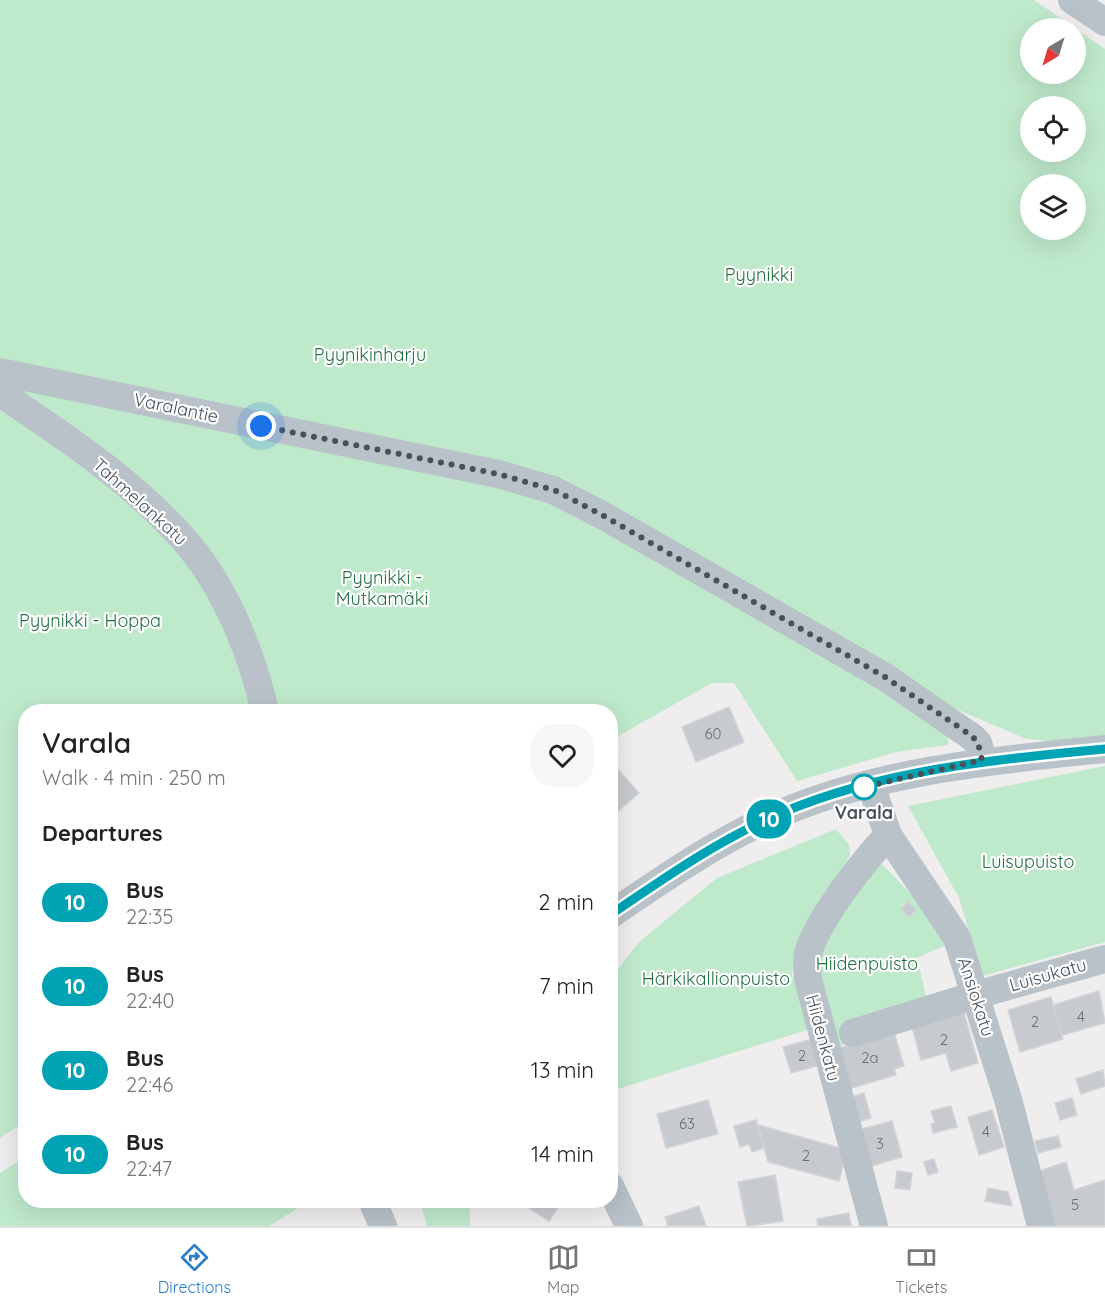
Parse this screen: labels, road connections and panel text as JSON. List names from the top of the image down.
{
  "streets": {
    "street": [
      "Varalantie",
      "Tahmelankatu",
      "Luisukatu",
      "Ansiokatu",
      "Hiidenkatu"
    ]
  },
  "crossings": [
    ["Luisukatu", "Ansiokatu"],
    ["Ansiokatu", "Hiidenkatu"]
  ],
  "parks": [
    "Pyynikki",
    "Pyynikinharju",
    "Pyynikki - Mutkamäki",
    "Pyynikki - Hoppa",
    "Luisupuisto",
    "Hiidenpuisto",
    "Härkikallionpuisto"
  ],
  "places": ["Varala"],
  "lines": ["bus line 10"],
  "house_numbers": [
    "60",
    "4",
    "2",
    "2",
    "2",
    "2a",
    "63",
    "4",
    "3",
    "2",
    "5"
  ],
  "north": "bottom left",
  "page": {
    "on_map": "10",
    "heading": [
      ["Varala", "Walk · 4 min · 250 m"],
      "Departures"
    ],
    "list": [
      {
        "mark": "10",
        "name": "Bus",
        "note": "22:35",
        "value": "2 min"
      },
      {
        "mark": "10",
        "name": "Bus",
        "note": "22:40",
        "value": "7 min"
      },
      {
        "mark": "10",
        "name": "Bus",
        "note": "22:46",
        "value": "13 min"
      },
      {
        "mark": "10",
        "name": "Bus",
        "note": "22:47",
        "value": "14 min"
      }
    ],
    "tabs": ["Directions", "Map", "Tickets"]
  }
}
